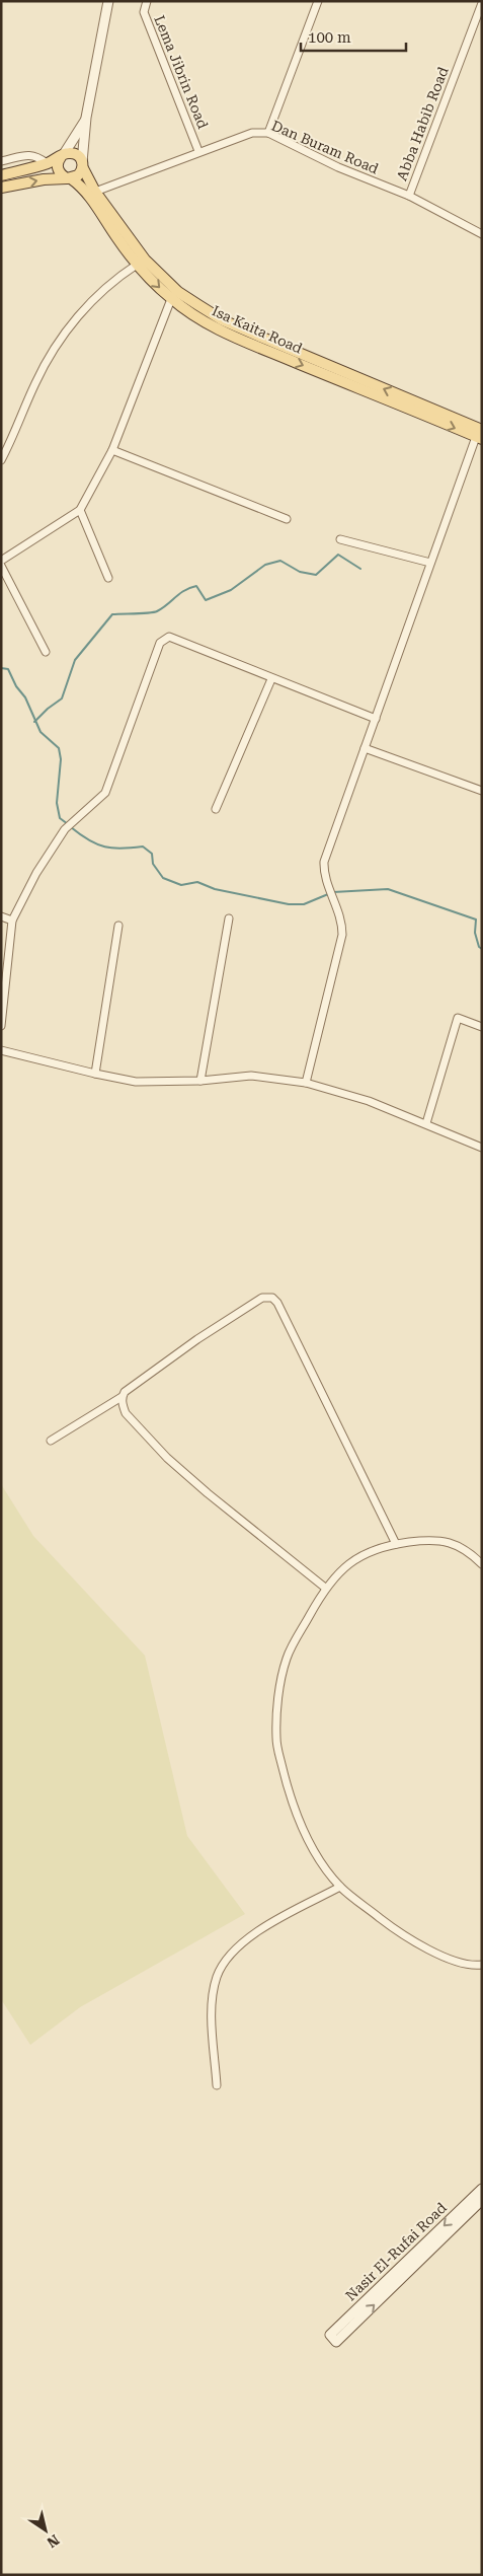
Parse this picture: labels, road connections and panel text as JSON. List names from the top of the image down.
{
  "streets": {
    "main road": ["Isa Kaita Road", "Nasir El-Rufai Road"],
    "street": ["Lema Jibrin Road", "Abba Habib Road", "Dan Buram Road"]
  },
  "crossings": [
    ["Lema Jibrin Road", "Dan Buram Road"],
    ["Abba Habib Road", "Dan Buram Road"],
    ["Dan Buram Road", "Isa Kaita Road"]
  ],
  "scale_bar": "100 m",
  "north": "bottom right"
}
